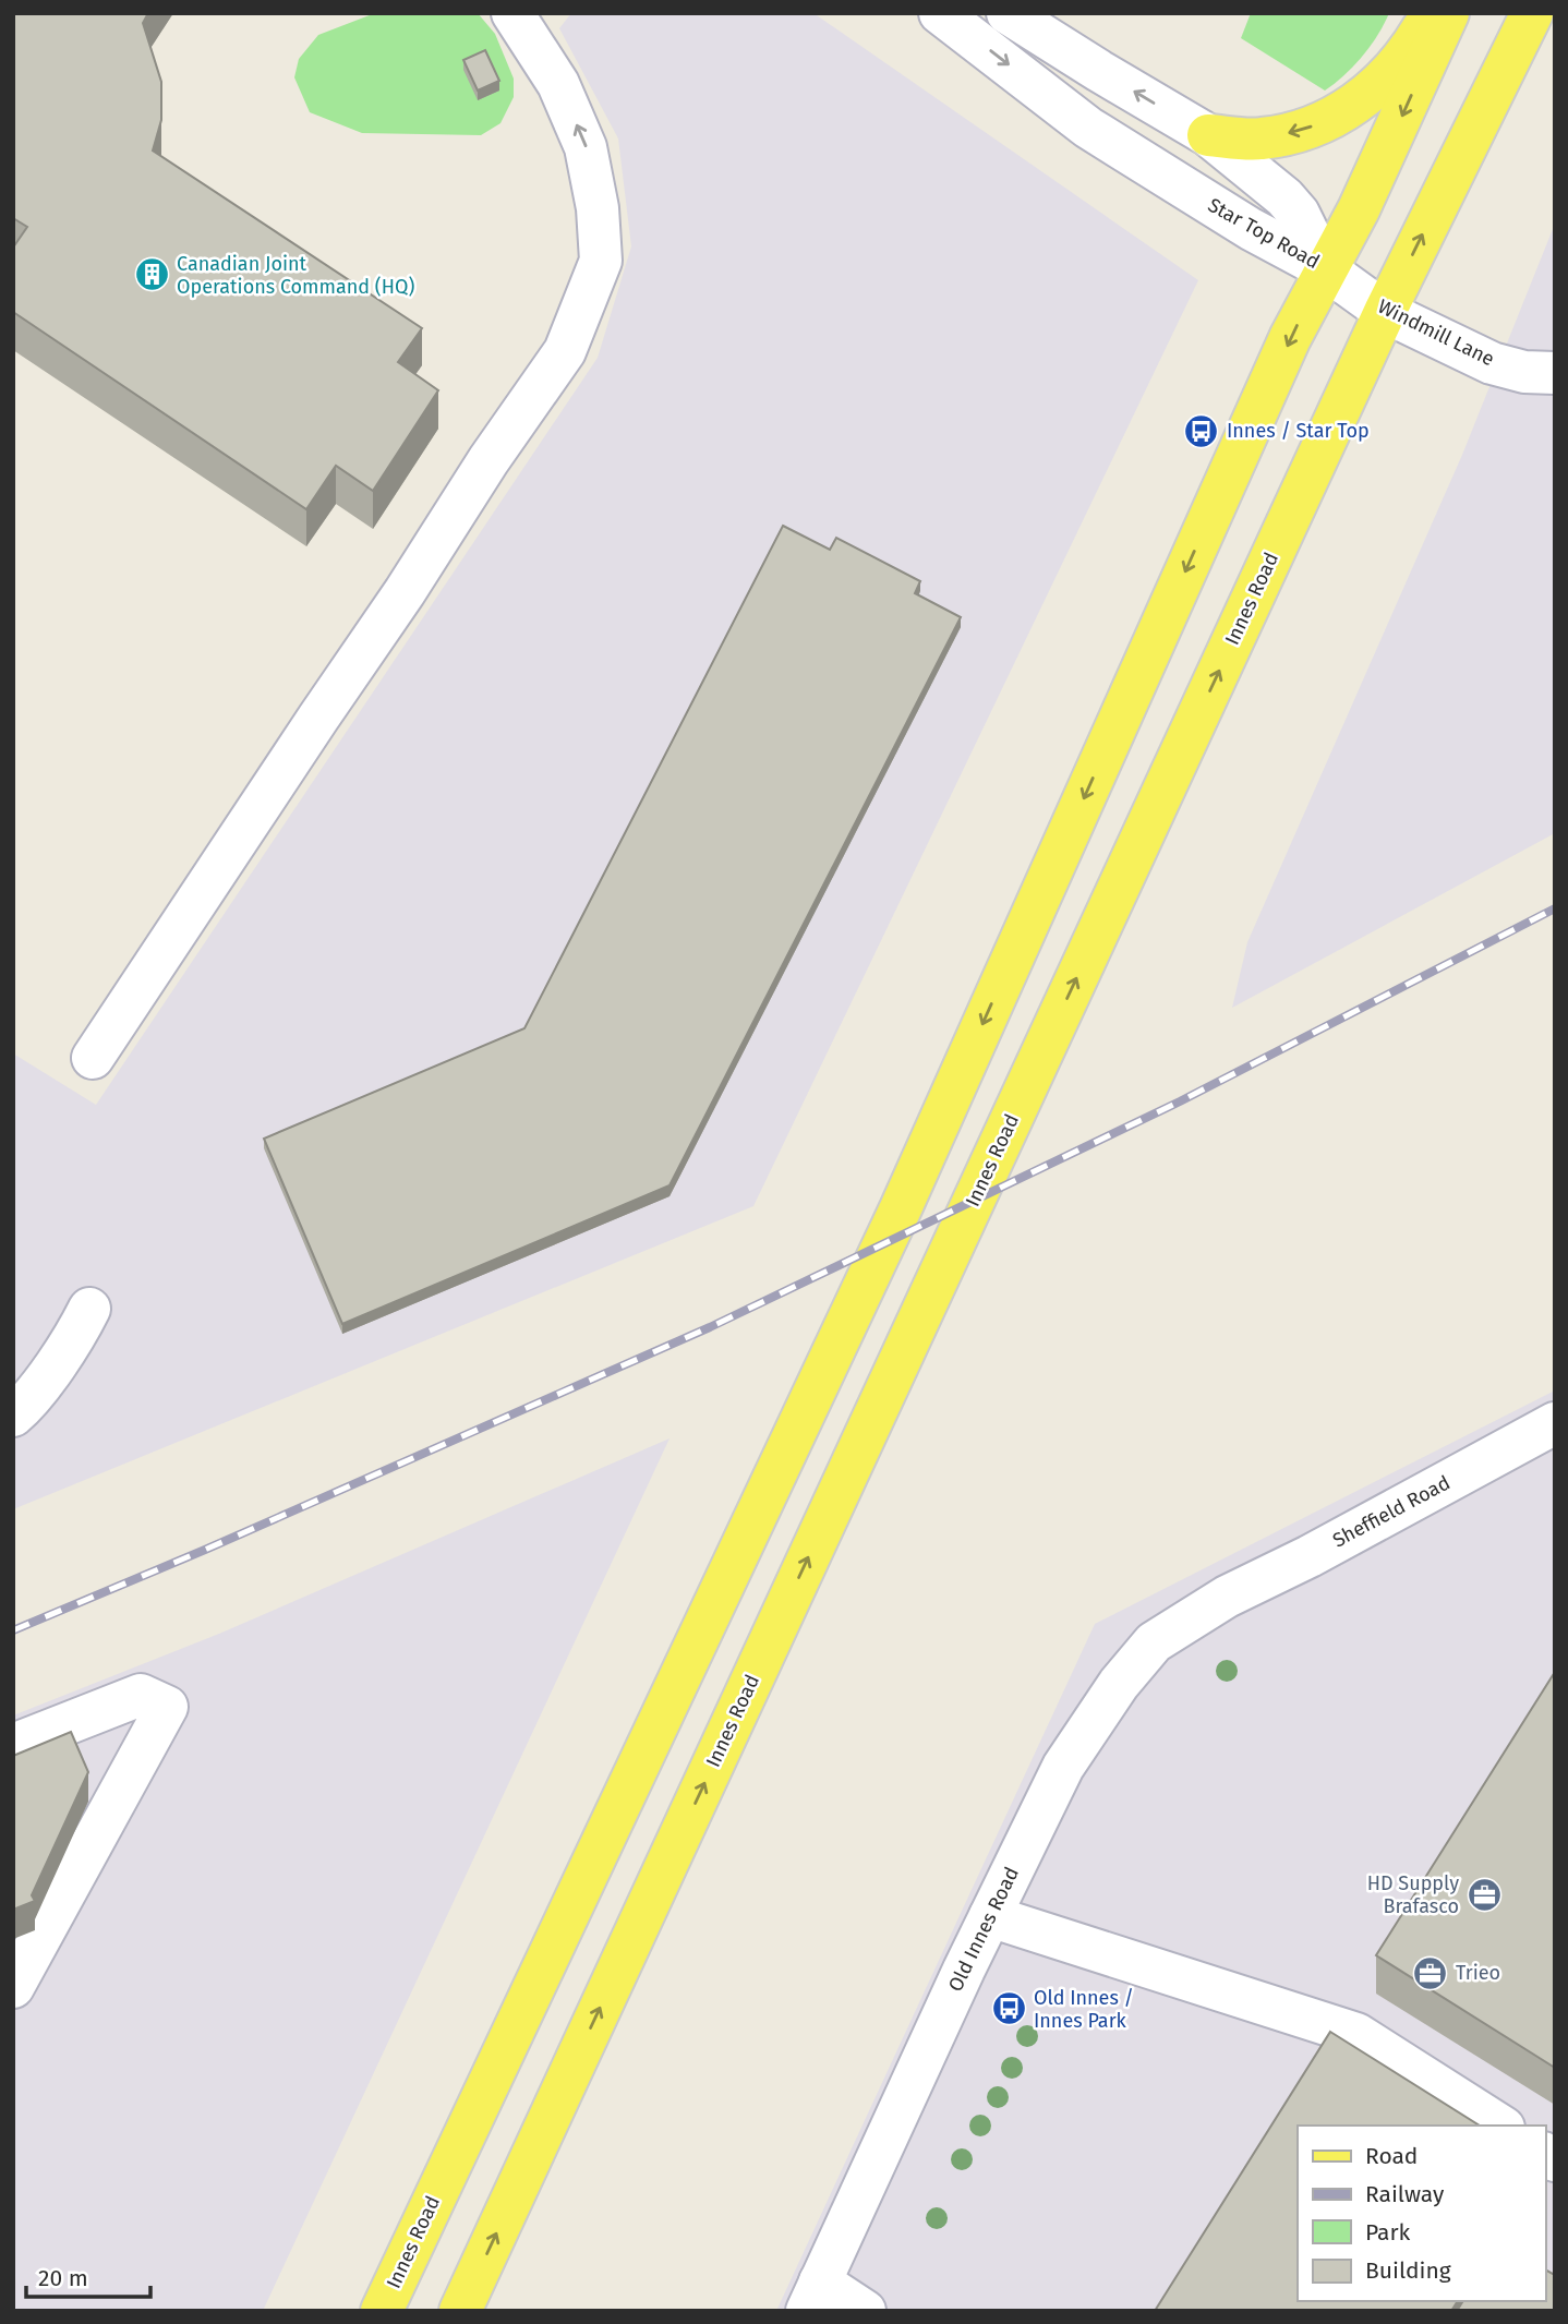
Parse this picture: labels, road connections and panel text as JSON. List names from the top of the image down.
{
  "streets": {
    "main road": ["Innes Road"],
    "street": [
      "Star Top Road",
      "Windmill Lane",
      "Sheffield Road",
      "Old Innes Road"
    ]
  },
  "crossings": [
    ["Star Top Road", "Windmill Lane"],
    ["Star Top Road", "Innes Road"],
    ["Windmill Lane", "Innes Road"],
    ["Sheffield Road", "Old Innes Road"]
  ],
  "places": {
    "building": ["Canadian Joint Operations Command (HQ)"],
    "bus stop": ["Innes / Star Top", "Old Innes / Innes Park"],
    "office": ["HD Supply Brafasco", "Trieo"]
  },
  "legend": [
    "Road",
    "Railway",
    "Park",
    "Building"
  ],
  "scale_bar": "20 m"
}
